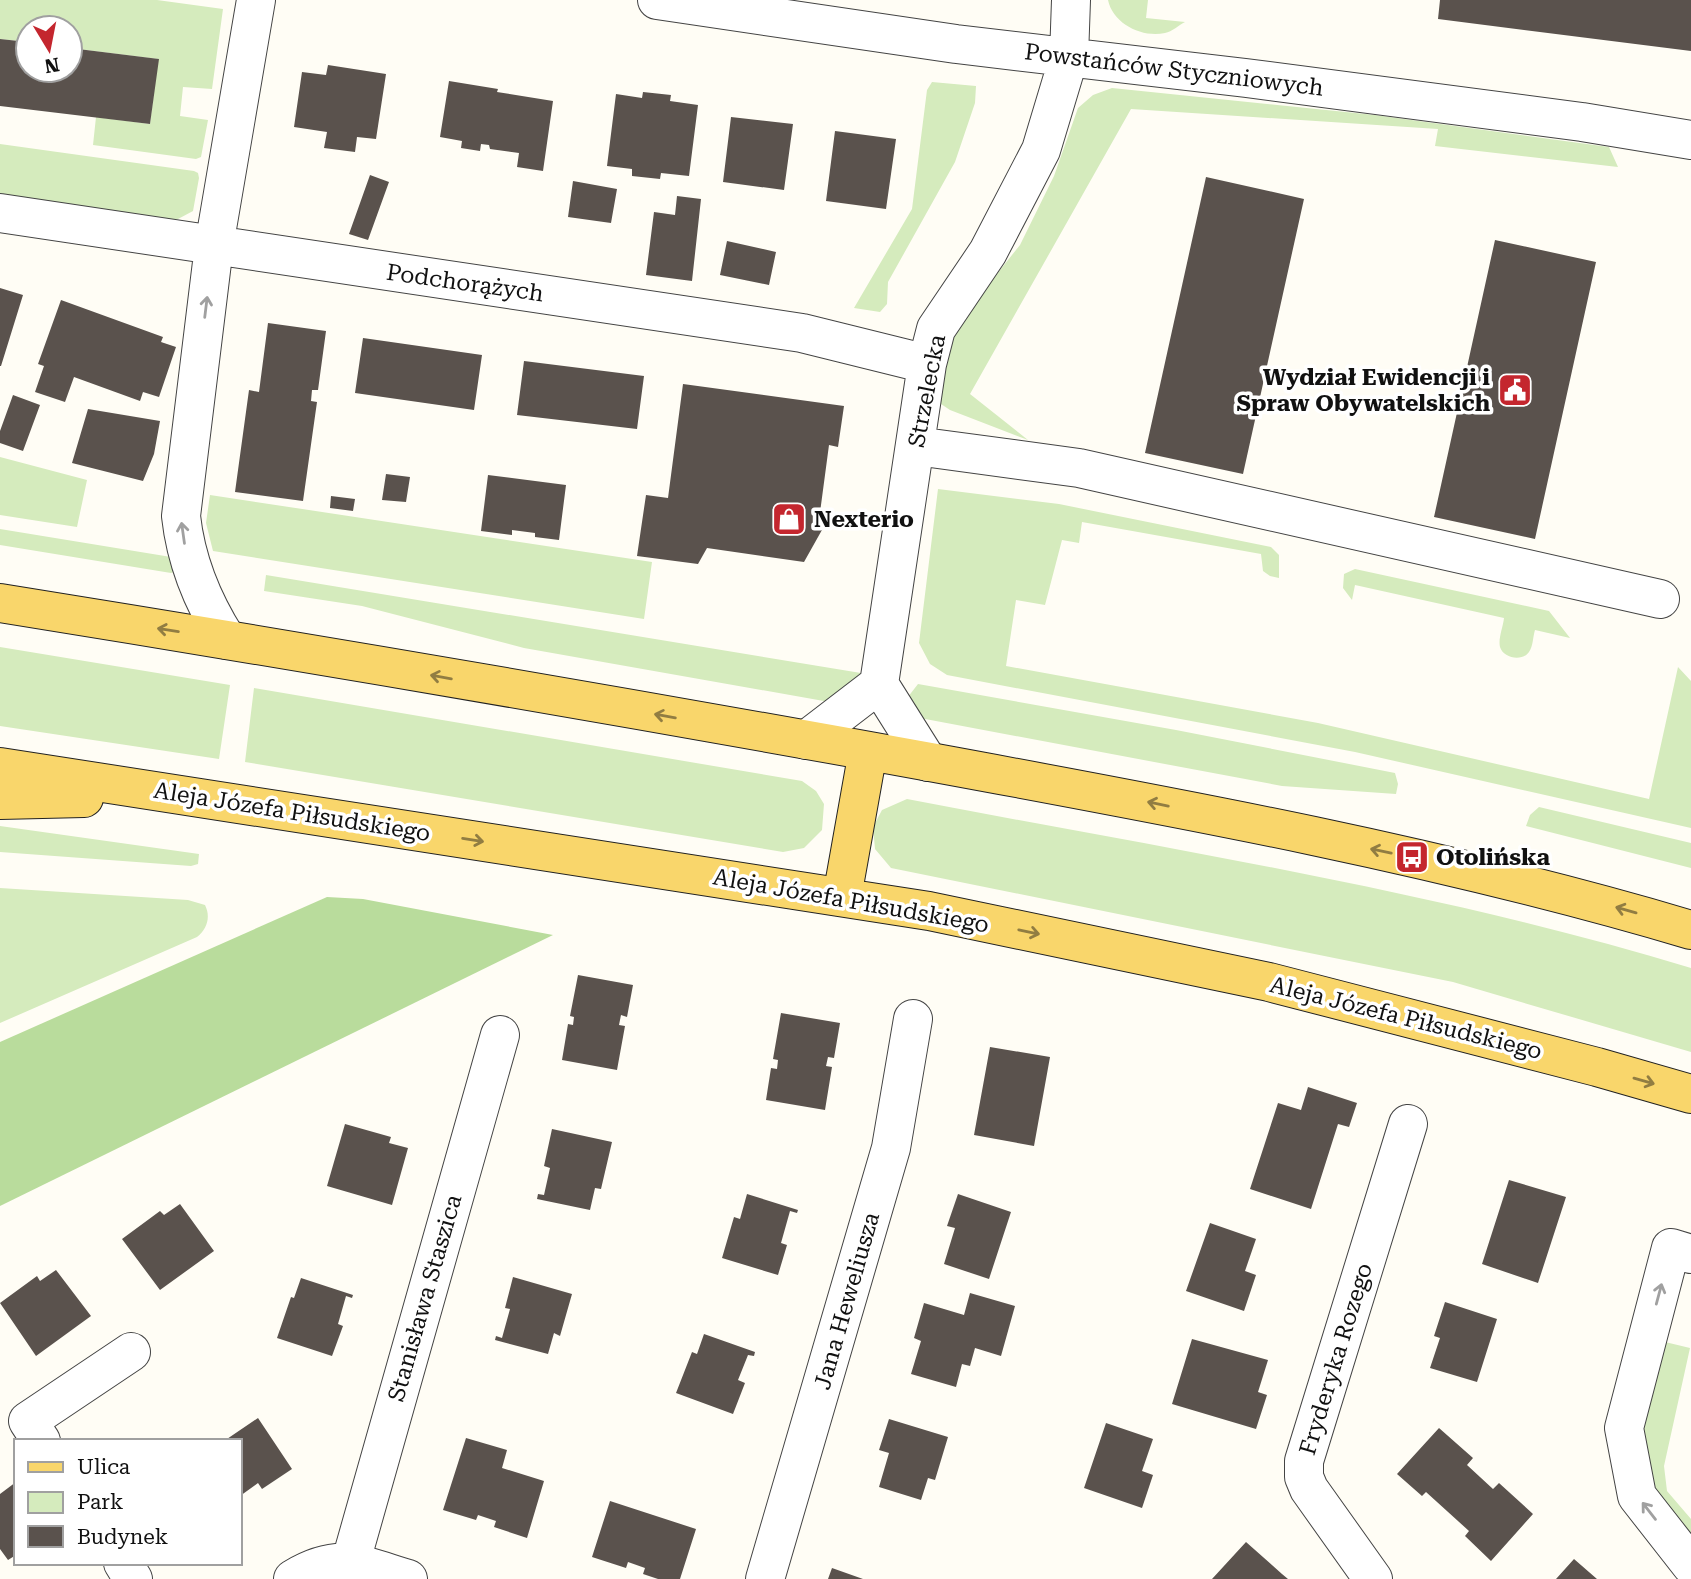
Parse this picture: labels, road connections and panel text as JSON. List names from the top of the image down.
{
  "streets": {
    "main road": ["Aleja Józefa Piłsudskiego"],
    "street": [
      "Powstańców Styczniowych",
      "Podchorążych",
      "Strzelecka",
      "Stanisława Staszica",
      "Jana Heweliusza",
      "Fryderyka Rozego"
    ]
  },
  "crossings": [
    ["Powstańców Styczniowych", "Strzelecka"],
    ["Podchorążych", "Strzelecka"]
  ],
  "places": {
    "public building": ["Wydział Ewidencji i Spraw Obywatelskich"],
    "shop": ["Nexterio"],
    "bus stop": ["Otolińska"]
  },
  "legend": ["Ulica", "Park", "Budynek"],
  "north": "bottom"
}
